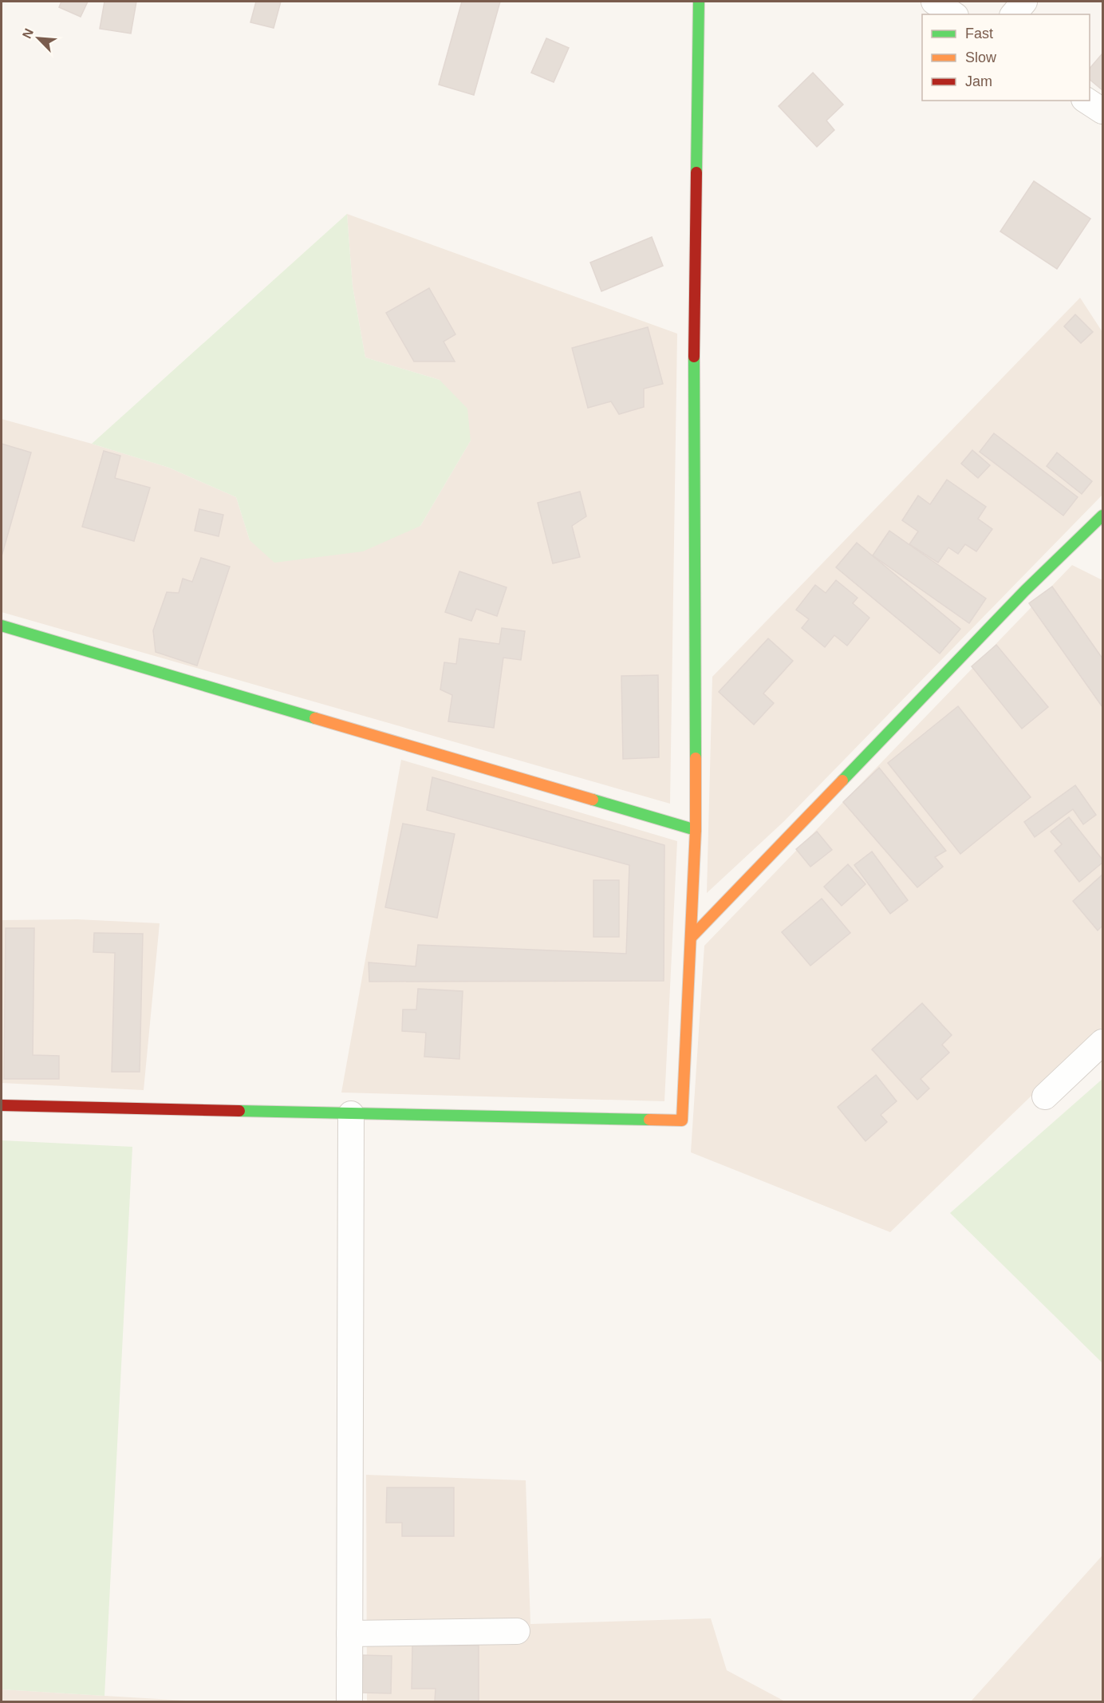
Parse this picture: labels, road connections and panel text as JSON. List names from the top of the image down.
{
  "legend": ["Fast", "Slow", "Jam"],
  "north": "top left"
}
